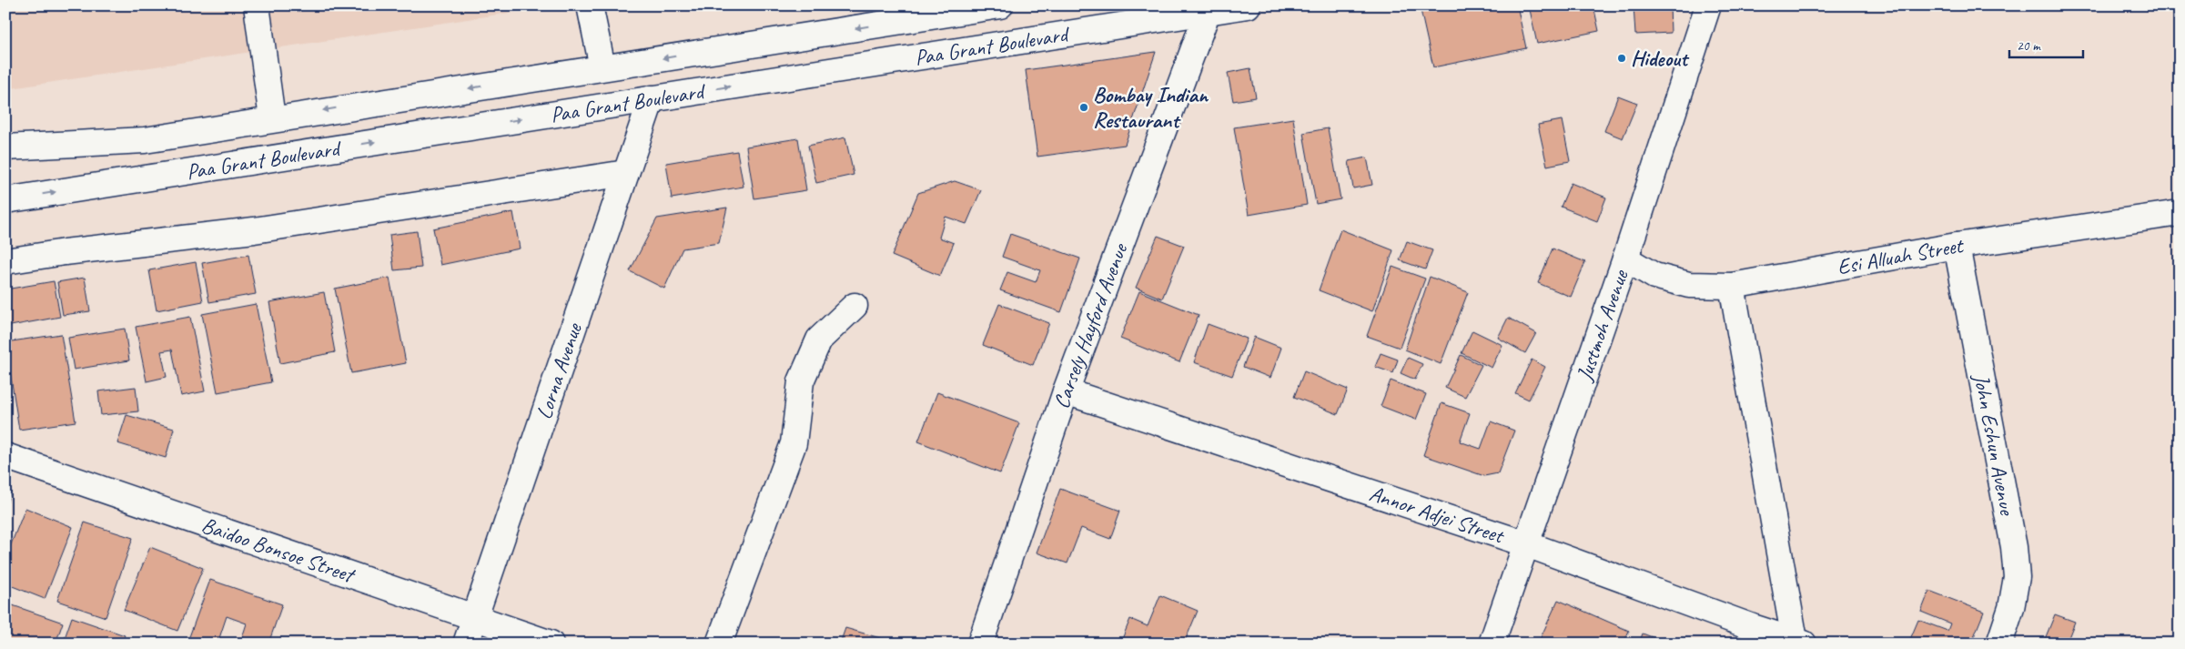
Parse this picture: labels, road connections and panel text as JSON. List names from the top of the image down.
{
  "streets": {
    "street": [
      "Paa Grant Boulevard",
      "Esi Alluah Street",
      "Justmoh Avenue",
      "Carsely Hayford Avenue",
      "Lorna Avenue",
      "John Eshun Avenue",
      "Annor Adjei Street",
      "Baidoo Bonsoe Street"
    ]
  },
  "crossings": [
    ["Paa Grant Boulevard", "Carsely Hayford Avenue"],
    ["Paa Grant Boulevard", "Lorna Avenue"],
    ["Esi Alluah Street", "Justmoh Avenue"],
    ["Esi Alluah Street", "John Eshun Avenue"],
    ["Justmoh Avenue", "Annor Adjei Street"],
    ["Carsely Hayford Avenue", "Annor Adjei Street"],
    ["Lorna Avenue", "Baidoo Bonsoe Street"]
  ],
  "places": ["Hideout", "Bombay Indian Restaurant"],
  "scale_bar": "20 m"
}
